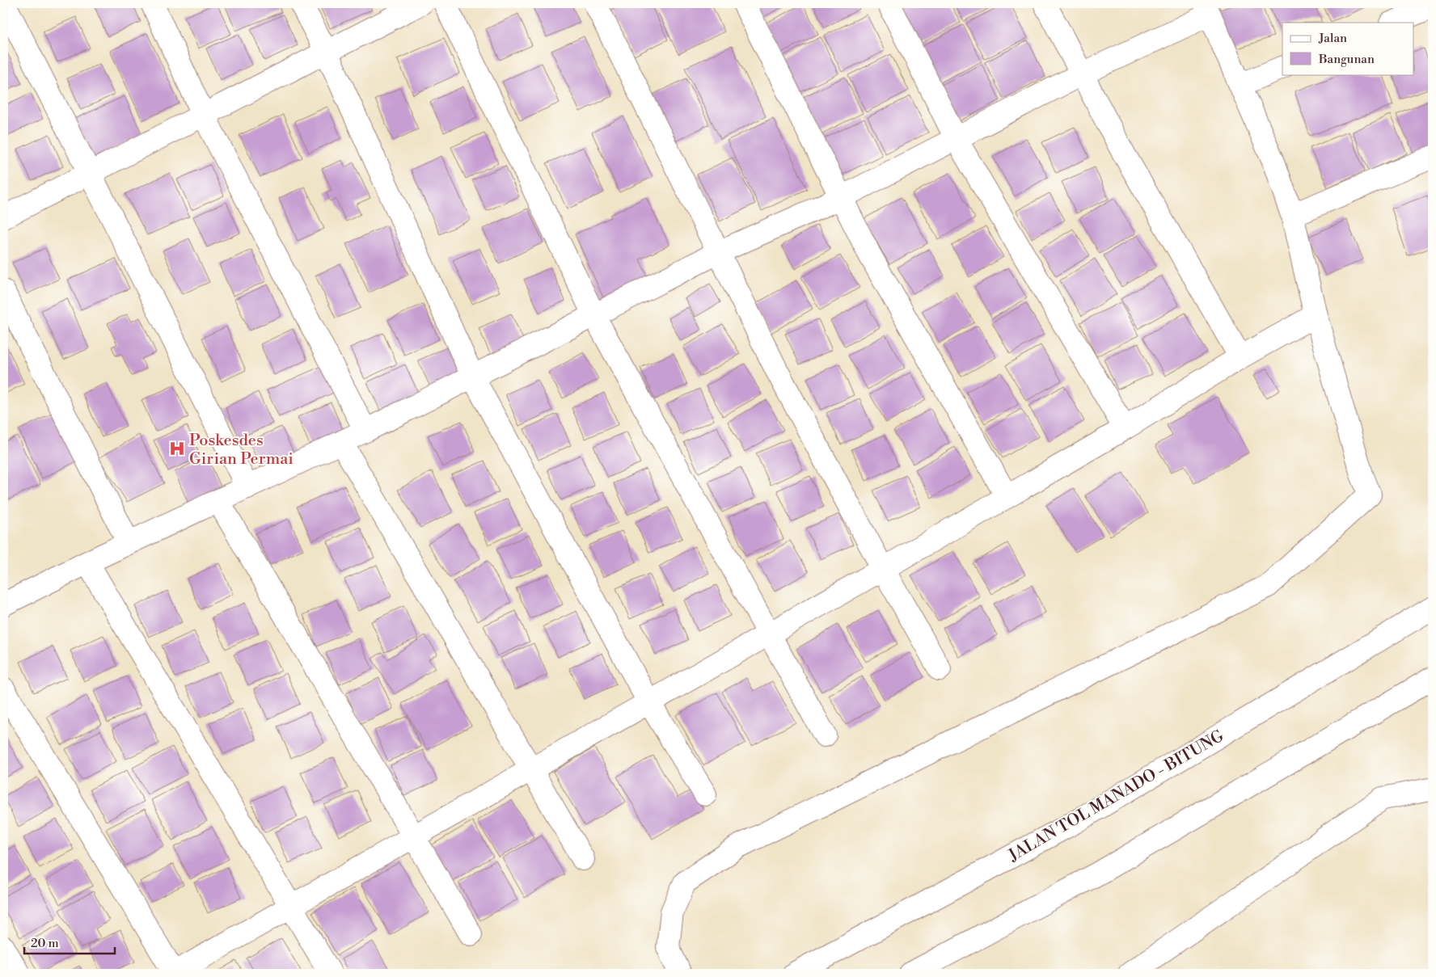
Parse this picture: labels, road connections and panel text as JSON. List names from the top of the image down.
{
  "streets": {
    "main road": ["JALAN TOL MANADO - BITUNG"]
  },
  "places": {
    "hospital": ["Poskesdes Girian Permai"]
  },
  "legend": ["Jalan", "Bangunan"],
  "scale_bar": "20 m"
}
